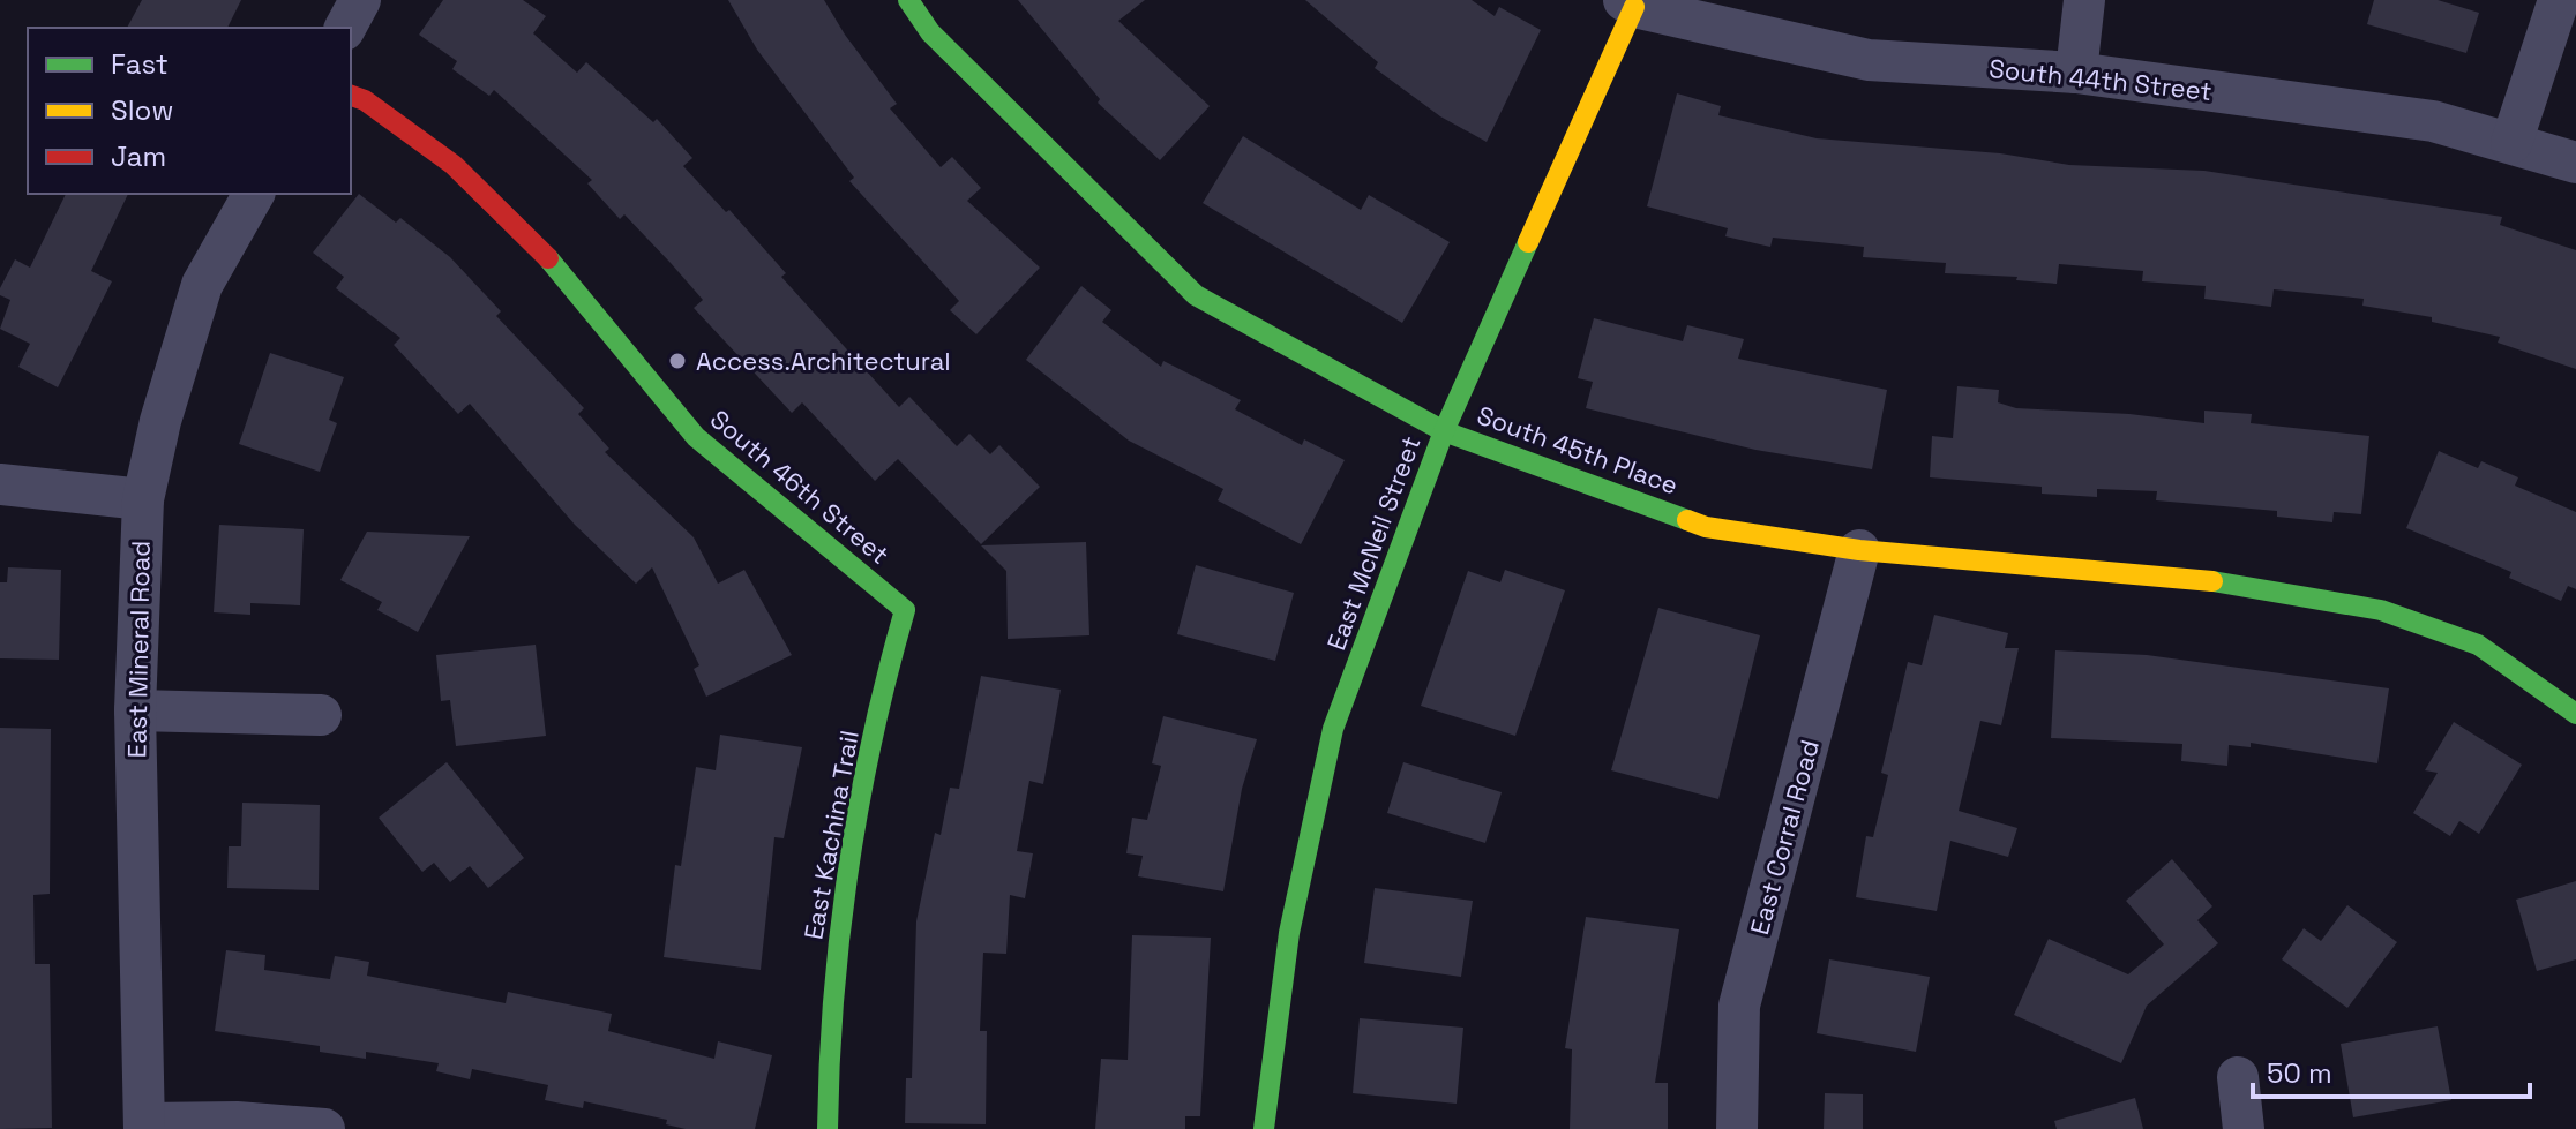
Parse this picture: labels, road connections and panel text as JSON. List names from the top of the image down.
{
  "streets": {
    "street": [
      "South 44th Street",
      "South 45th Place",
      "South 46th Street",
      "East McNeil Street",
      "East Mineral Road",
      "East Kachina Trail",
      "East Corral Road"
    ]
  },
  "crossings": [
    ["South 44th Street", "East McNeil Street"],
    ["South 45th Place", "East McNeil Street"],
    ["South 45th Place", "East Corral Road"],
    ["South 46th Street", "East Kachina Trail"]
  ],
  "places": ["Access.Architectural"],
  "legend": ["Fast", "Slow", "Jam"],
  "scale_bar": "50 m"
}
